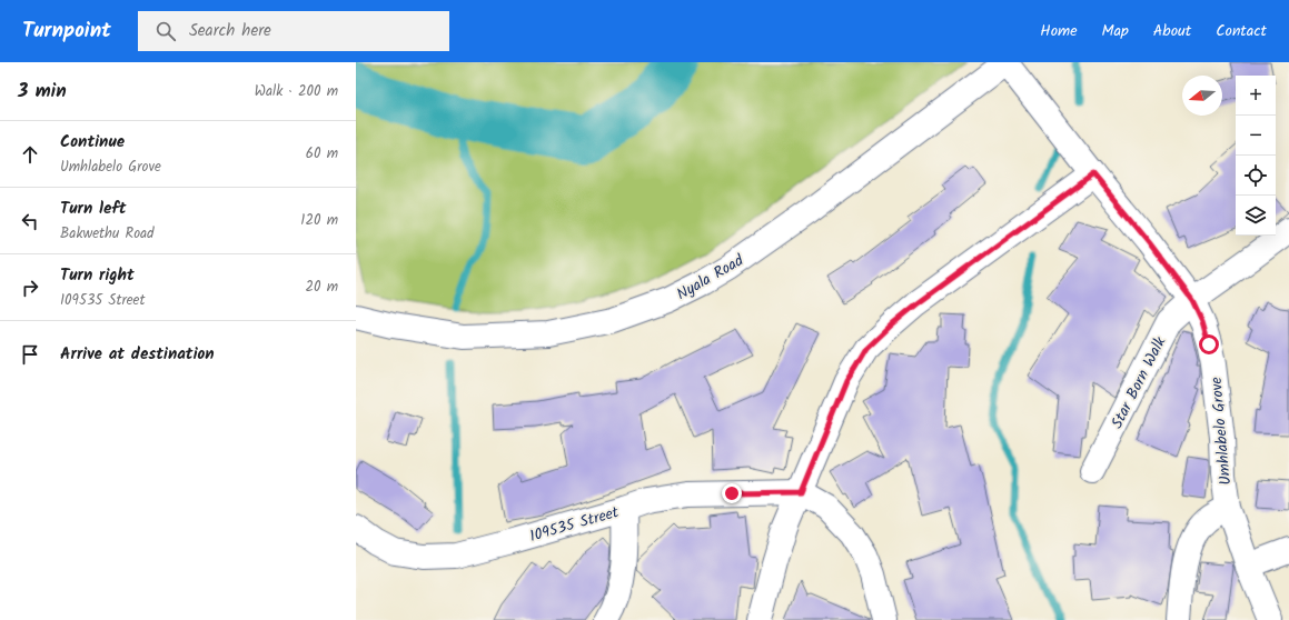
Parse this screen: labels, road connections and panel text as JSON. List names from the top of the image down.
{
  "streets": {
    "street": [
      "Nyala Road",
      "Star Born Walk",
      "Umhlabelo Grove",
      "109535 Street"
    ]
  },
  "crossings": [
    ["Nyala Road", "Umhlabelo Grove"],
    ["Star Born Walk", "Umhlabelo Grove"]
  ],
  "north": "left",
  "page": {
    "header": "Turnpoint",
    "search": "Search here",
    "nav": [
      "Home",
      "Map",
      "About",
      "Contact"
    ],
    "heading": ["3 min", "Walk · 200 m"],
    "map_buttons": ["+", "−"],
    "list": [
      ["Continue", "Umhlabelo Grove", "60 m"],
      ["Turn left", "Bakwethu Road", "120 m"],
      ["Turn right", "109535 Street", "20 m"],
      "Arrive at destination"
    ]
  }
}
